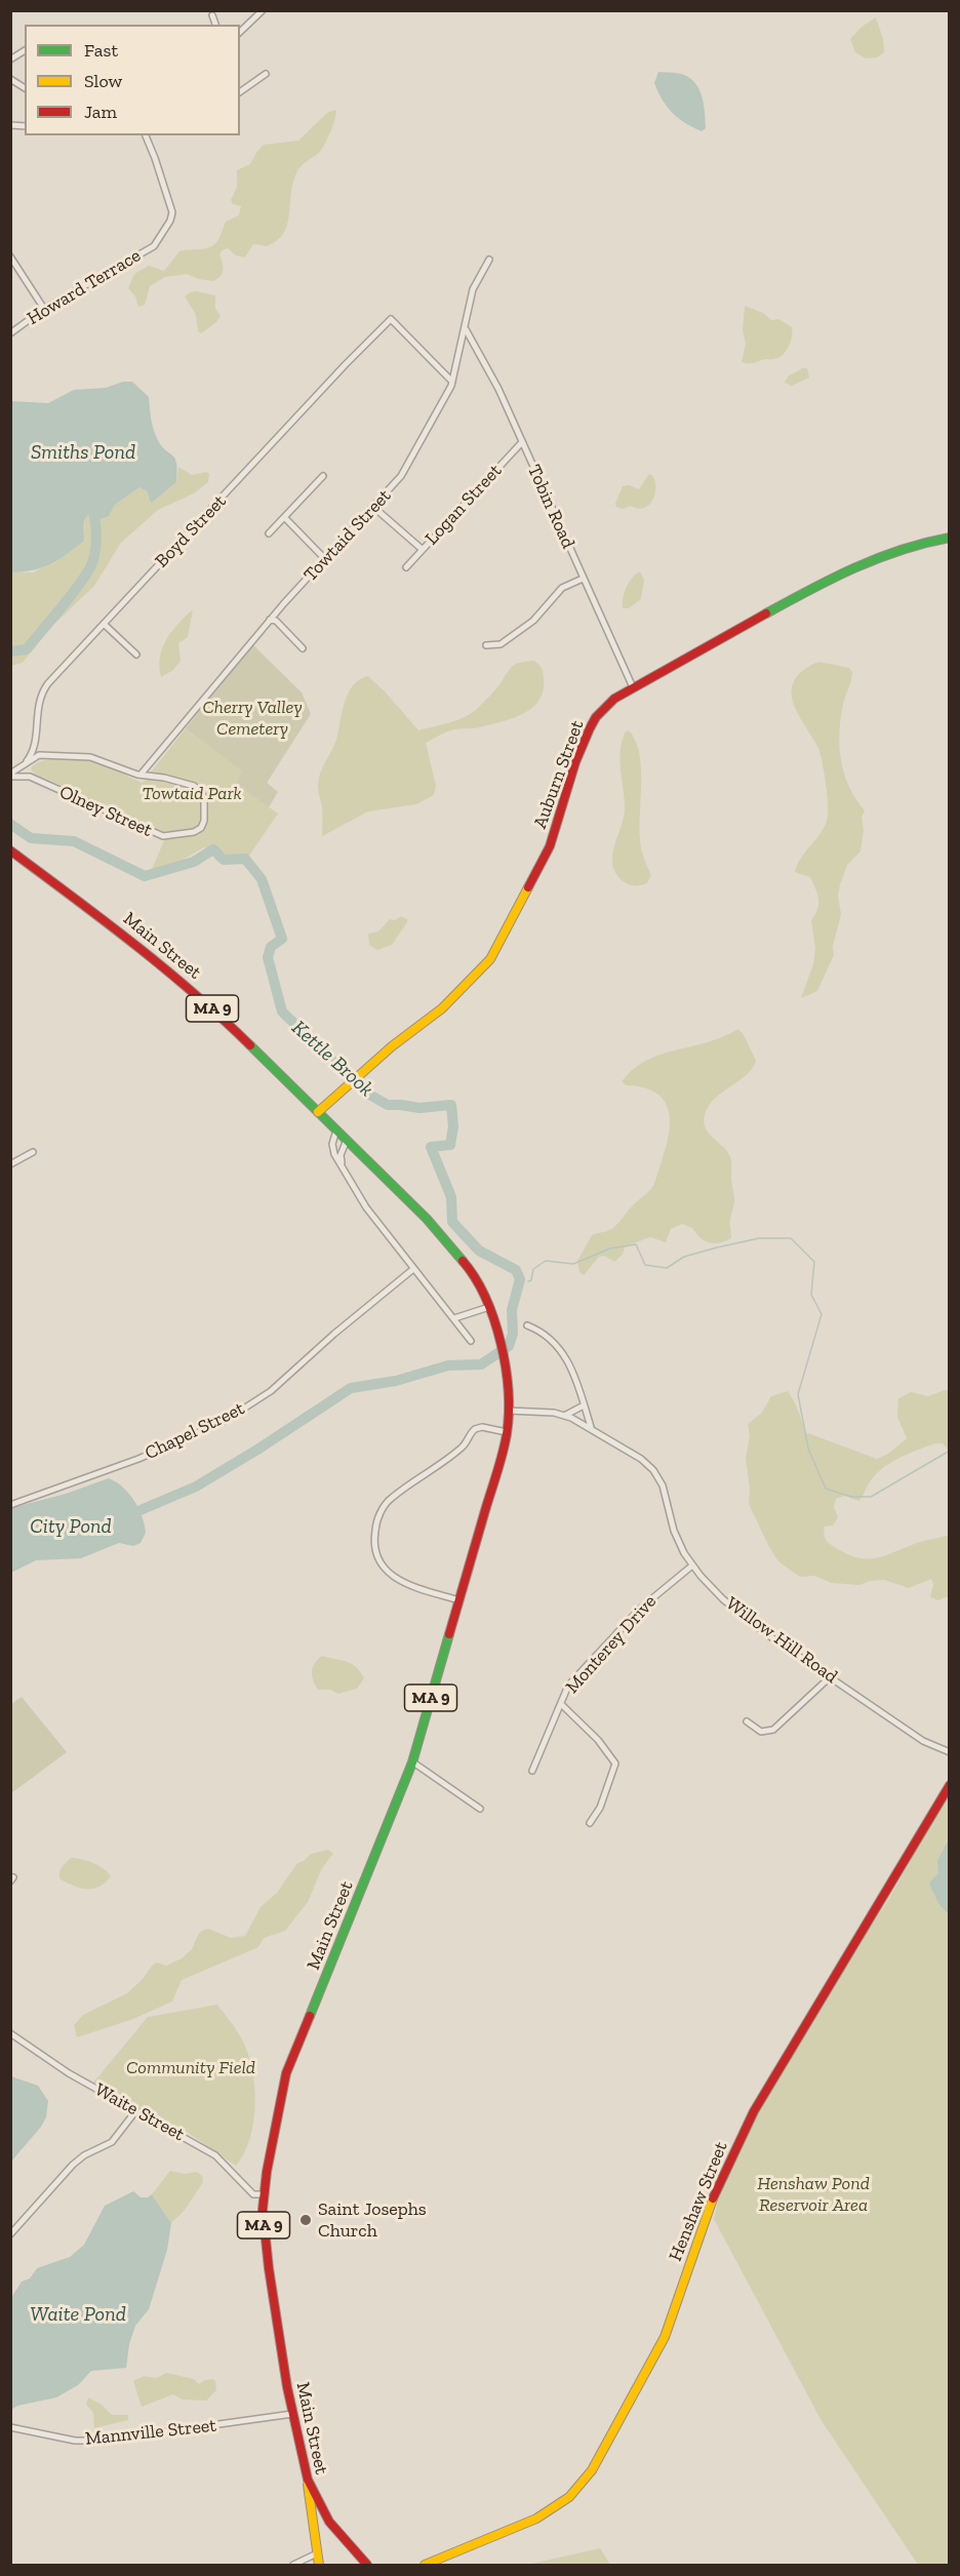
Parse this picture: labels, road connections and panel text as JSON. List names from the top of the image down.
{
  "streets": {
    "main road": [
      "Auburn Street",
      "Main Street",
      "MA 9",
      "Henshaw Street"
    ],
    "street": [
      "Howard Terrace",
      "Logan Street",
      "Tobin Road",
      "Boyd Street",
      "Towtaid Street",
      "Olney Street",
      "Chapel Street",
      "Willow Hill Road",
      "Monterey Drive",
      "Waite Street",
      "Mannville Street"
    ]
  },
  "crossings": [
    ["Logan Street", "Tobin Road"],
    ["Tobin Road", "Towtaid Street"],
    ["Tobin Road", "Auburn Street"],
    ["Boyd Street", "Towtaid Street"],
    ["Boyd Street", "Olney Street"],
    ["Towtaid Street", "Olney Street"],
    ["Auburn Street", "Main Street"],
    ["Main Street", "MA 9"],
    ["Main Street", "Willow Hill Road"],
    ["Main Street", "Waite Street"],
    ["Main Street", "Mannville Street"],
    ["Willow Hill Road", "Monterey Drive"]
  ],
  "water": [
    "Smiths Pond",
    "Kettle Brook",
    "City Pond",
    "Waite Pond"
  ],
  "parks": [
    "Cherry Valley Cemetery",
    "Towtaid Park",
    "Community Field",
    "Henshaw Pond Reservoir Area"
  ],
  "places": ["Saint Josephs Church"],
  "legend": ["Fast", "Slow", "Jam"]
}
